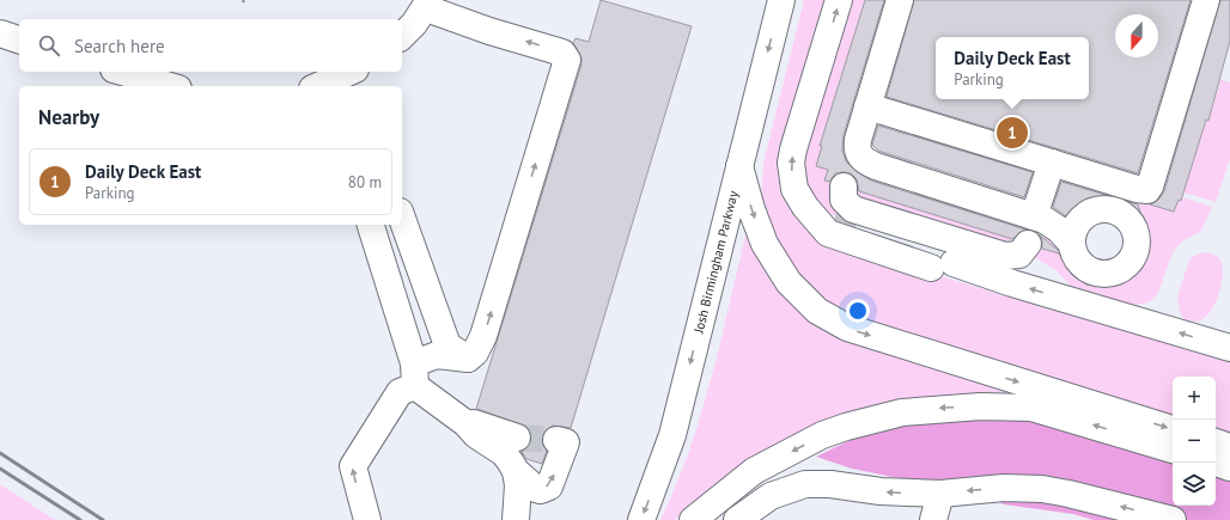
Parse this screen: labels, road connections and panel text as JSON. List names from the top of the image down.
{
  "streets": {
    "main road": ["Josh Birmingham Parkway"]
  },
  "north": "bottom",
  "page": {
    "search": "Search here",
    "popup": ["Daily Deck East", "Parking"],
    "heading": "Nearby",
    "pins": "1",
    "list": [
      {
        "mark": "1",
        "name": "Daily Deck East",
        "note": "Parking",
        "value": "80 m"
      }
    ],
    "map_buttons": ["+", "−"]
  }
}
